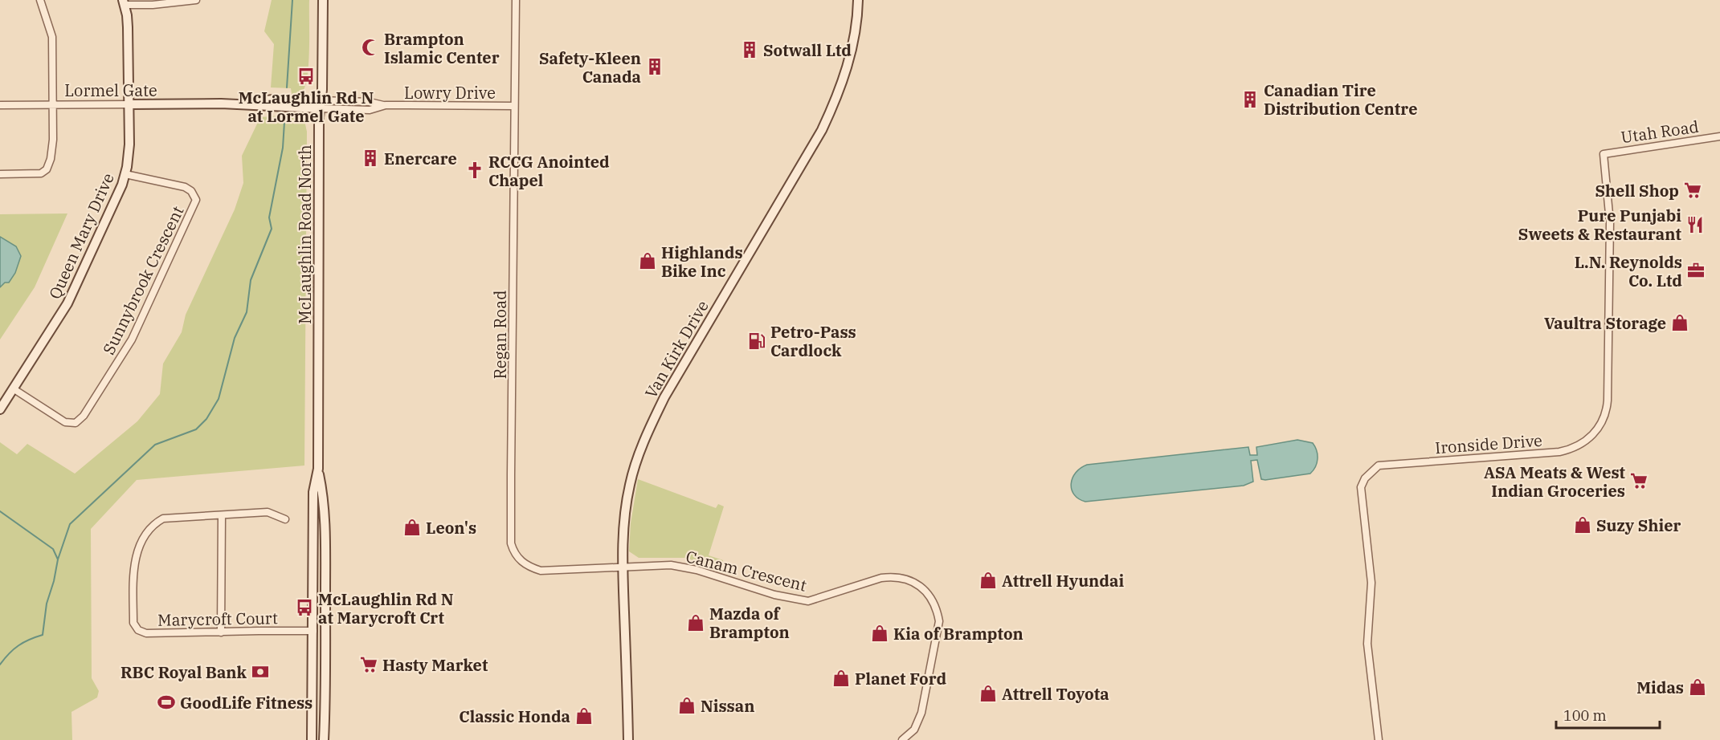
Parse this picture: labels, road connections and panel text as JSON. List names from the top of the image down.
{
  "streets": {
    "street": [
      "Lormel Gate",
      "Lowry Drive",
      "Utah Road",
      "McLaughlin Road North",
      "Queen Mary Drive",
      "Sunnybrook Crescent",
      "Regan Road",
      "Van Kirk Drive",
      "Ironside Drive",
      "Canam Crescent",
      "Marycroft Court"
    ]
  },
  "crossings": [
    ["Lormel Gate", "Lowry Drive"],
    ["Lormel Gate", "McLaughlin Road North"],
    ["Lormel Gate", "Queen Mary Drive"],
    ["Lowry Drive", "McLaughlin Road North"],
    ["Lowry Drive", "Regan Road"],
    ["Utah Road", "Ironside Drive"],
    ["McLaughlin Road North", "Marycroft Court"],
    ["Queen Mary Drive", "Sunnybrook Crescent"],
    ["Regan Road", "Van Kirk Drive"],
    ["Regan Road", "Canam Crescent"],
    ["Van Kirk Drive", "Canam Crescent"]
  ],
  "places": {
    "mosque": ["Brampton Islamic Center"],
    "building": [
      "Sotwall Ltd",
      "Safety-Kleen Canada",
      "Canadian Tire Distribution Centre",
      "Enercare"
    ],
    "bus stop": ["McLaughlin Rd N at Lormel Gate", "McLaughlin Rd N at Marycroft Crt"],
    "church": ["RCCG Anointed Chapel"],
    "supermarket": ["Shell Shop", "ASA Meats & West Indian Groceries", "Hasty Market"],
    "restaurant": ["Pure Punjabi Sweets & Restaurant"],
    "shop": [
      "Highlands Bike Inc",
      "Vaultra Storage",
      "Suzy Shier",
      "Leon's",
      "Attrell Hyundai",
      "Mazda of Brampton",
      "Kia of Brampton",
      "Planet Ford",
      "Midas",
      "Attrell Toyota",
      "Nissan",
      "Classic Honda"
    ],
    "office": ["L.N. Reynolds Co. Ltd"],
    "fuel station": ["Petro-Pass Cardlock"],
    "bank": ["RBC Royal Bank"],
    "sports": ["GoodLife Fitness"]
  },
  "scale_bar": "100 m"
}
